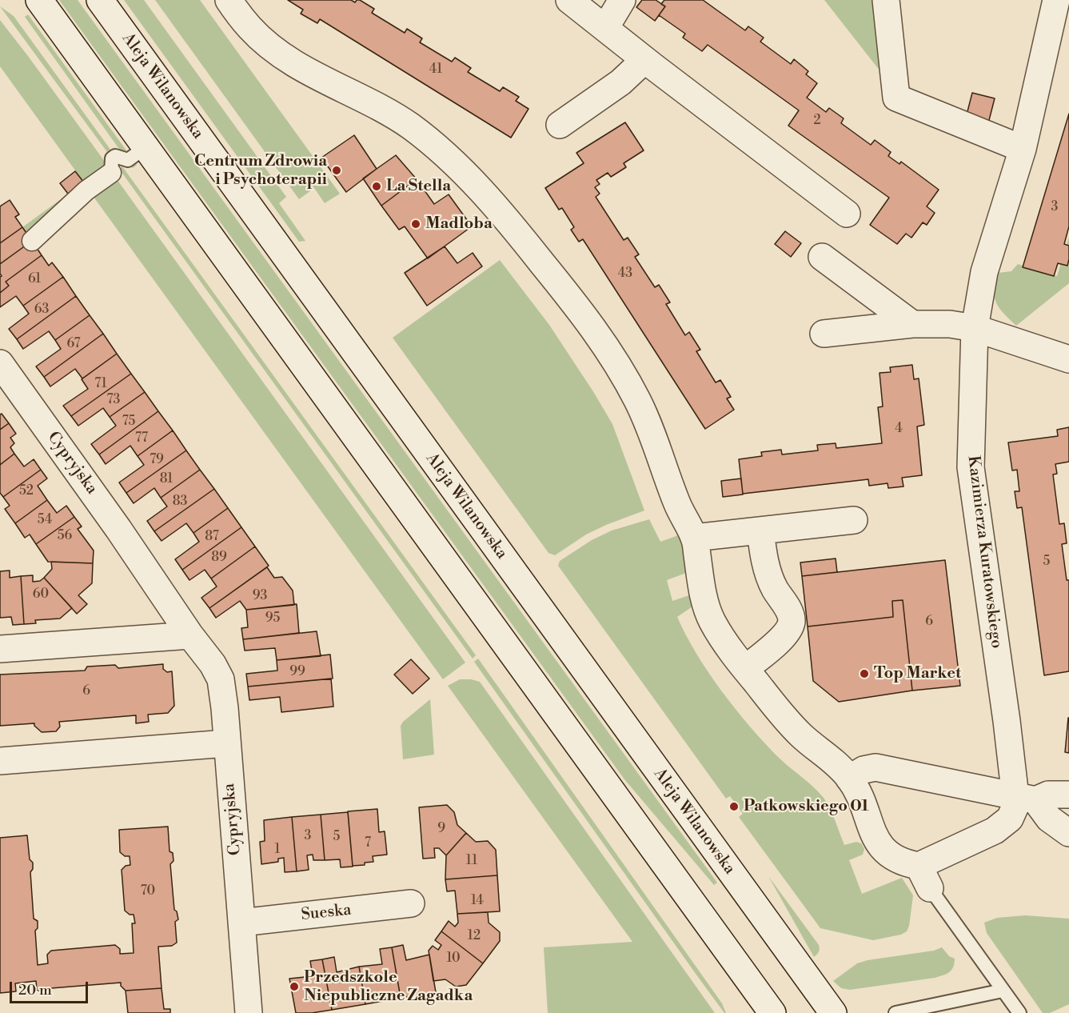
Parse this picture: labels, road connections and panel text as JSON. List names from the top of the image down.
{
  "streets": {
    "street": [
      "Aleja Wilanowska",
      "Cypryjska",
      "Kazimierza Kuratowskiego",
      "Sueska"
    ]
  },
  "crossings": [
    ["Cypryjska", "Sueska"]
  ],
  "places": [
    "Centrum Zdrowia i Psychoterapii",
    "La Stella",
    "Madloba",
    "Top Market",
    "Patkowskiego 01",
    "Przedszkole Niepubliczne Zagadka"
  ],
  "house_numbers": [
    "41",
    "2",
    "3",
    "43",
    "61",
    "63",
    "67",
    "71",
    "73",
    "75",
    "4",
    "77",
    "79",
    "81",
    "52",
    "83",
    "54",
    "56",
    "87",
    "89",
    "5",
    "60",
    "93",
    "95",
    "6",
    "99",
    "6",
    "9",
    "3",
    "5",
    "7",
    "1",
    "11",
    "70",
    "14",
    "12",
    "10"
  ],
  "scale_bar": "20 m"
}
